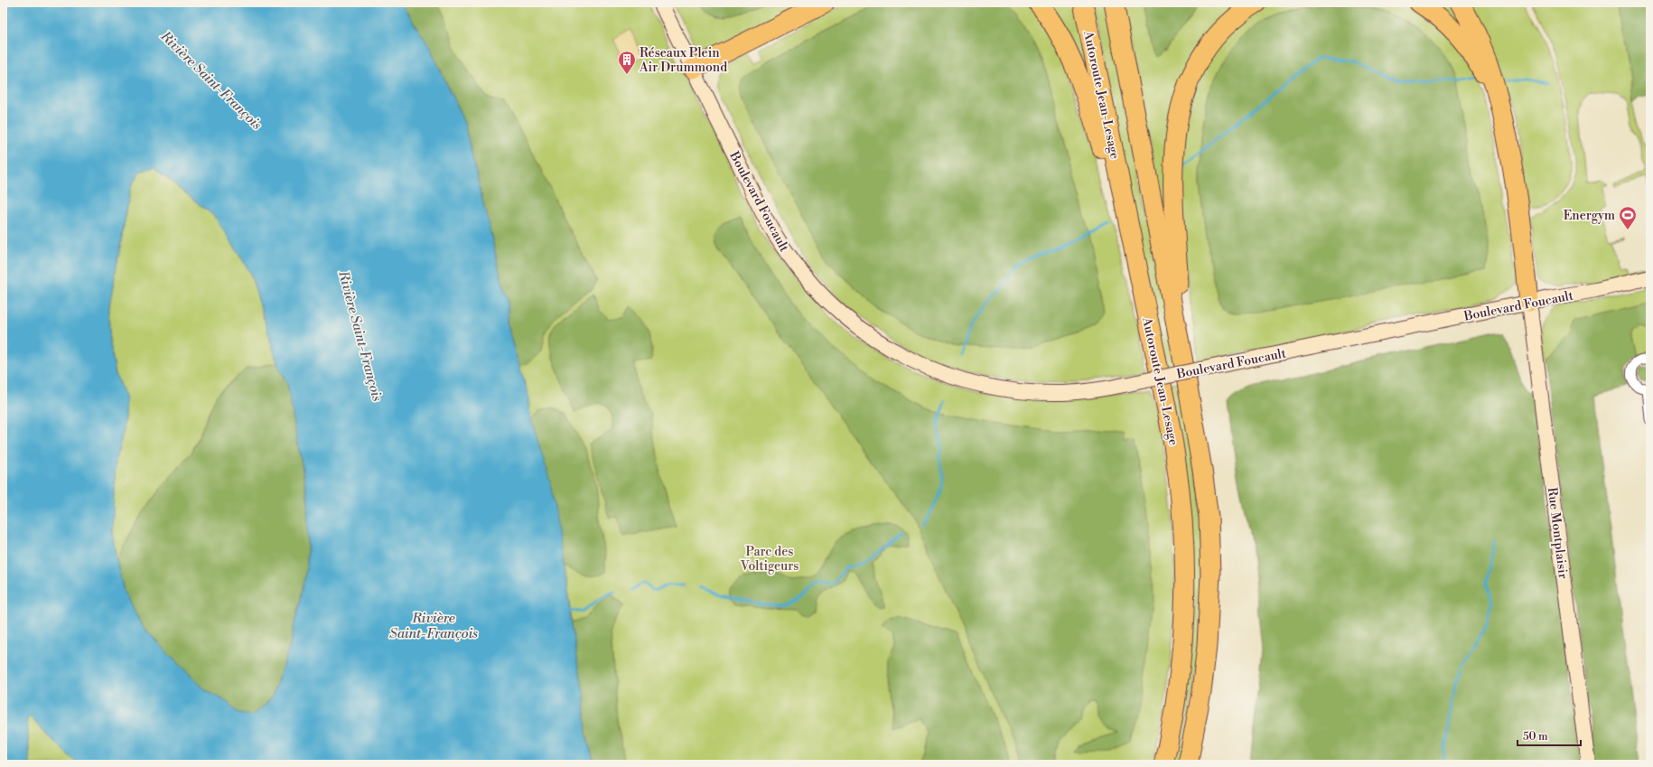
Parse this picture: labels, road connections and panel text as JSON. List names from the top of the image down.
{
  "streets": {
    "highway": ["Autoroute Jean-Lesage"],
    "street": ["Boulevard Foucault", "Rue Montplaisir"]
  },
  "crossings": [
    ["Boulevard Foucault", "Rue Montplaisir"]
  ],
  "water": ["Rivière Saint-François"],
  "parks": ["Parc des Voltigeurs"],
  "places": {
    "building": ["Réseaux Plein Air Drummond"],
    "sports": ["Energym"]
  },
  "scale_bar": "50 m"
}
